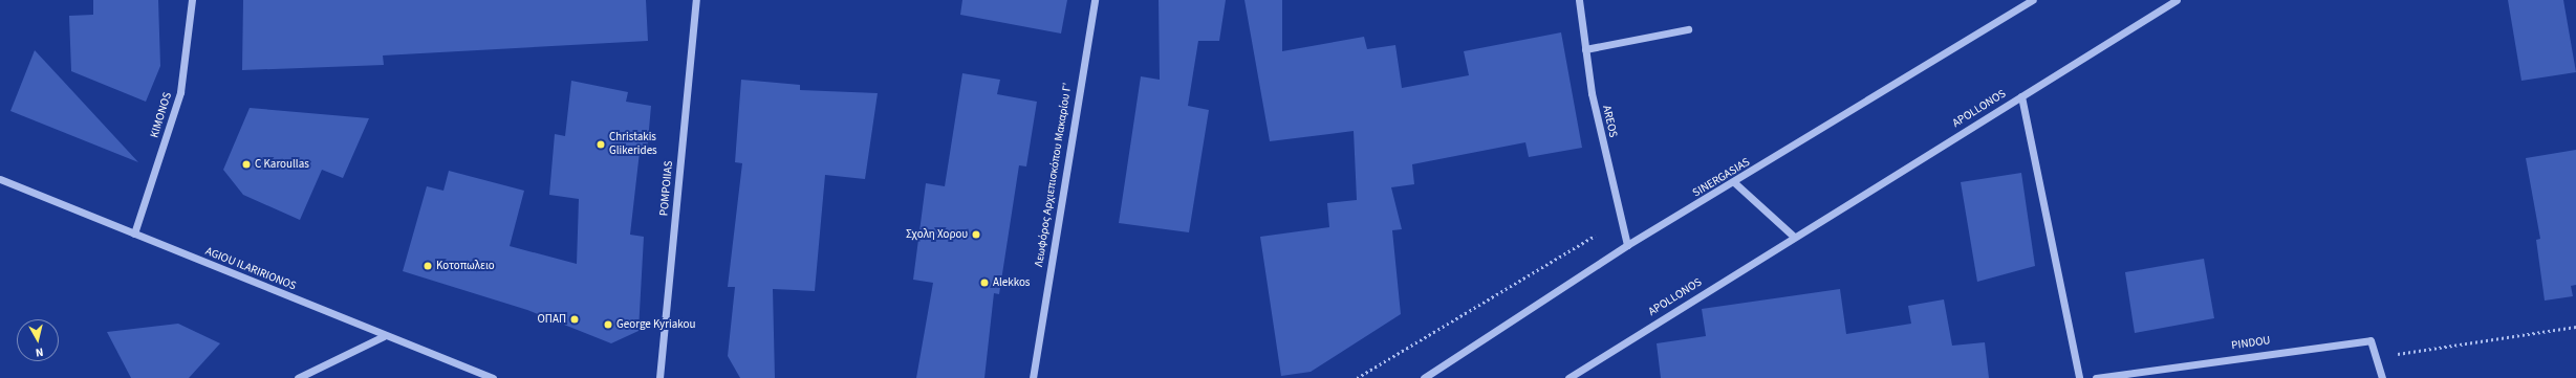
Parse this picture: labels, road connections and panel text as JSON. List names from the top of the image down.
{
  "streets": {
    "street": [
      "APOLLONOS",
      "KIMONOS",
      "AREOS",
      "Λεωφόρος Αρχιεπισκόπου Μακαρίου Γ'",
      "SINERGASIAS",
      "POMPOIIAS",
      "AGIOU ILARIRIONOS",
      "PINDOU"
    ]
  },
  "crossings": [
    ["KIMONOS", "AGIOU ILARIRIONOS"],
    ["AREOS", "SINERGASIAS"]
  ],
  "places": [
    "Christakis Glikerides",
    "C Karoullas",
    "Σχολη Χορου",
    "Κοτοπωλειο",
    "Alekkos",
    "ΟΠΑΠ",
    "George Kyriakou"
  ],
  "north": "bottom"
}
